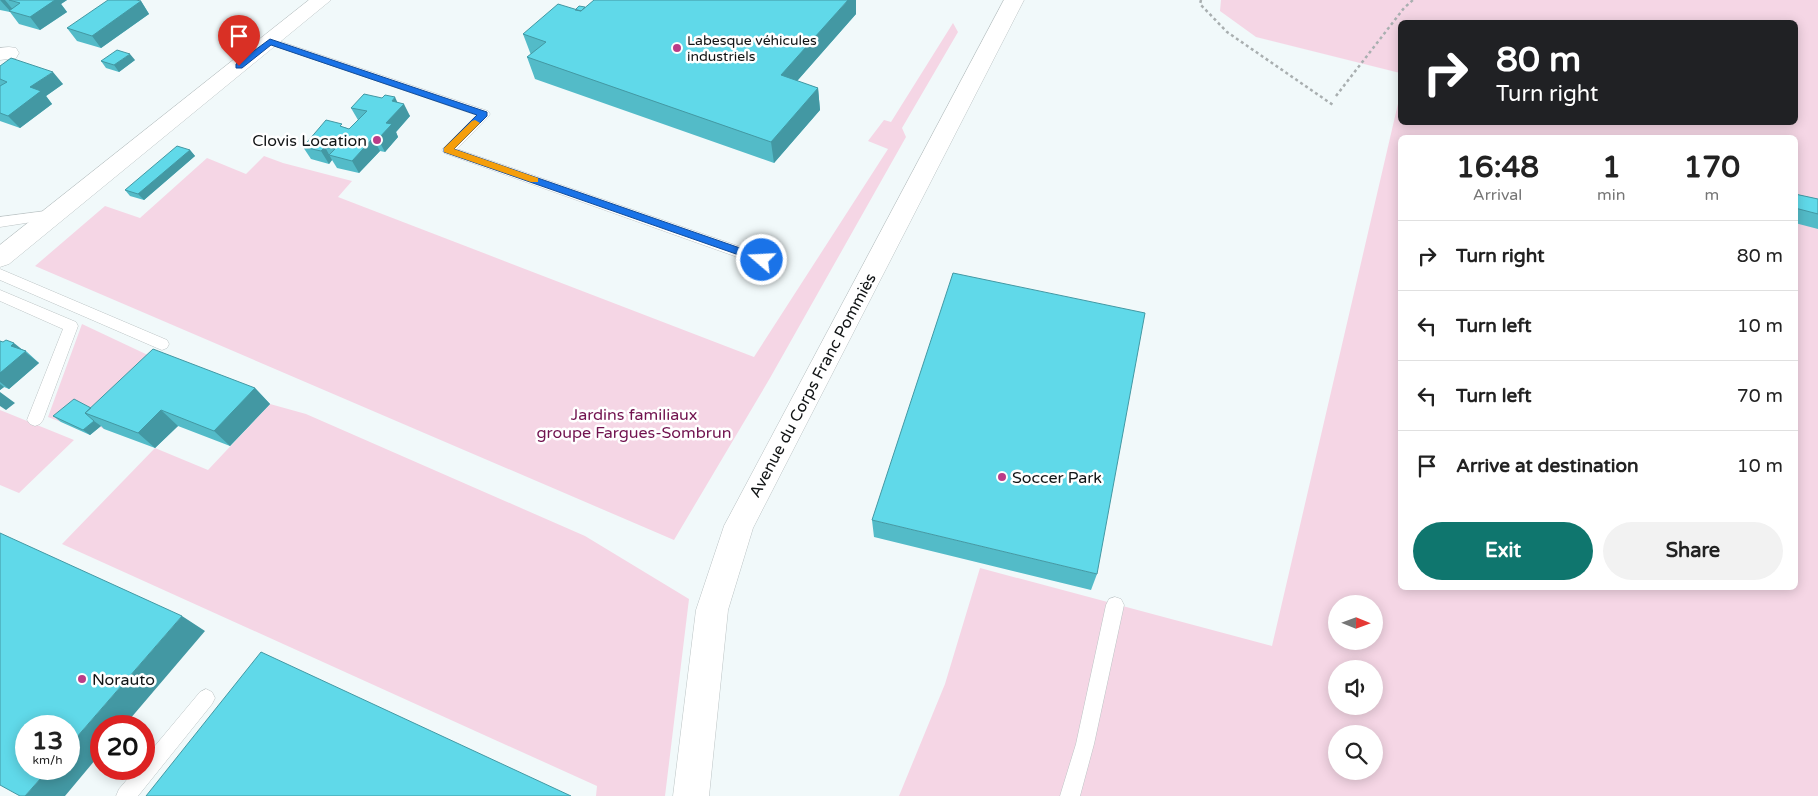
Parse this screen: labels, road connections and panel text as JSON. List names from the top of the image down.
{
  "streets": {
    "street": ["Avenue du Corps Franc Pommiès"]
  },
  "parks": ["Jardins familiaux groupe Fargues-Sombrun"],
  "places": [
    "Labesque véhicules industriels",
    "Clovis Location",
    "Soccer Park",
    "Norauto"
  ],
  "north": "right",
  "page": {
    "turn": ["80 m", "Turn right"],
    "eta": [
      "16:48",
      "Arrival",
      "1",
      "min",
      "170",
      "m"
    ],
    "list": [
      {
        "name": "Turn right",
        "value": "80 m"
      },
      {
        "name": "Turn left",
        "value": "10 m"
      },
      {
        "name": "Turn left",
        "value": "70 m"
      },
      {
        "name": "Arrive at destination",
        "value": "10 m"
      }
    ],
    "buttons": ["Exit", "Share"],
    "speed": "13 km/h",
    "limit": "20"
  }
}
